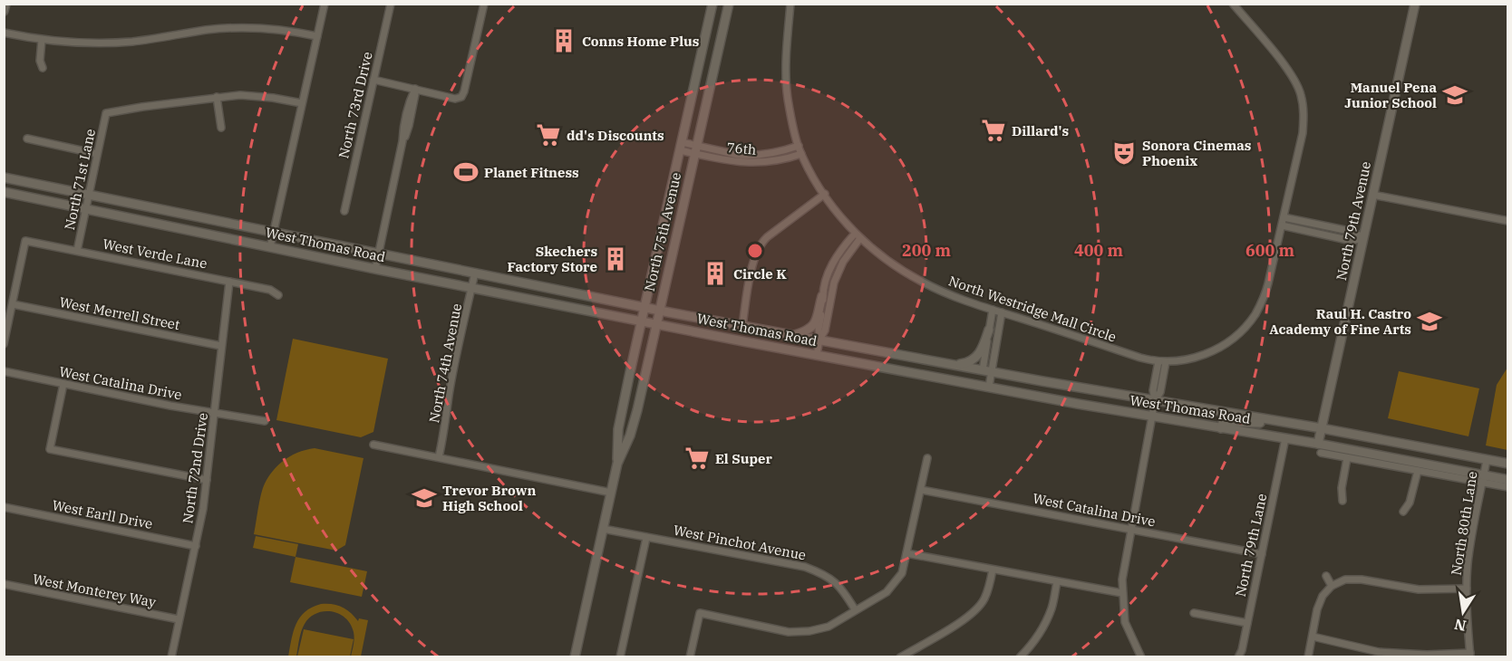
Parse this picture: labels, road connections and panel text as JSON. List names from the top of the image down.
{
  "streets": {
    "main road": ["North 79th Avenue", "North 75th Avenue", "West Thomas Road"],
    "street": [
      "North 73rd Drive",
      "76th",
      "North 71st Lane",
      "West Verde Lane",
      "North Westridge Mall Circle",
      "West Merrell Street",
      "North 74th Avenue",
      "West Catalina Drive",
      "North 72nd Drive",
      "West Earll Drive",
      "North 80th Lane",
      "West Pinchot Avenue",
      "North 79th Lane",
      "West Monterey Way"
    ]
  },
  "crossings": [
    ["76th", "North 75th Avenue"],
    ["76th", "North Westridge Mall Circle"],
    ["North 71st Lane", "West Thomas Road"],
    ["North 71st Lane", "West Verde Lane"],
    ["North 79th Avenue", "West Thomas Road"],
    ["North 75th Avenue", "West Thomas Road"],
    ["North 75th Avenue", "West Pinchot Avenue"],
    ["West Thomas Road", "North 74th Avenue"],
    ["West Thomas Road", "North 80th Lane"],
    ["West Thomas Road", "North 79th Lane"],
    ["West Verde Lane", "West Merrell Street"],
    ["West Verde Lane", "North 72nd Drive"],
    ["West Merrell Street", "North 72nd Drive"],
    ["West Catalina Drive", "North 72nd Drive"],
    ["West Catalina Drive", "North 79th Lane"],
    ["North 72nd Drive", "West Earll Drive"],
    ["North 72nd Drive", "West Monterey Way"]
  ],
  "places": {
    "building": ["Conns Home Plus", "Skechers Factory Store", "Circle K"],
    "school or university": ["Manuel Pena Junior School", "Raul H. Castro Academy of Fine Arts", "Trevor Brown High School"],
    "supermarket": ["Dillard's", "dd's Discounts", "El Super"],
    "theatre": ["Sonora Cinemas Phoenix"],
    "sports": ["Planet Fitness"]
  },
  "north": "bottom",
  "rings": ["200 m", "400 m", "600 m"]
}
